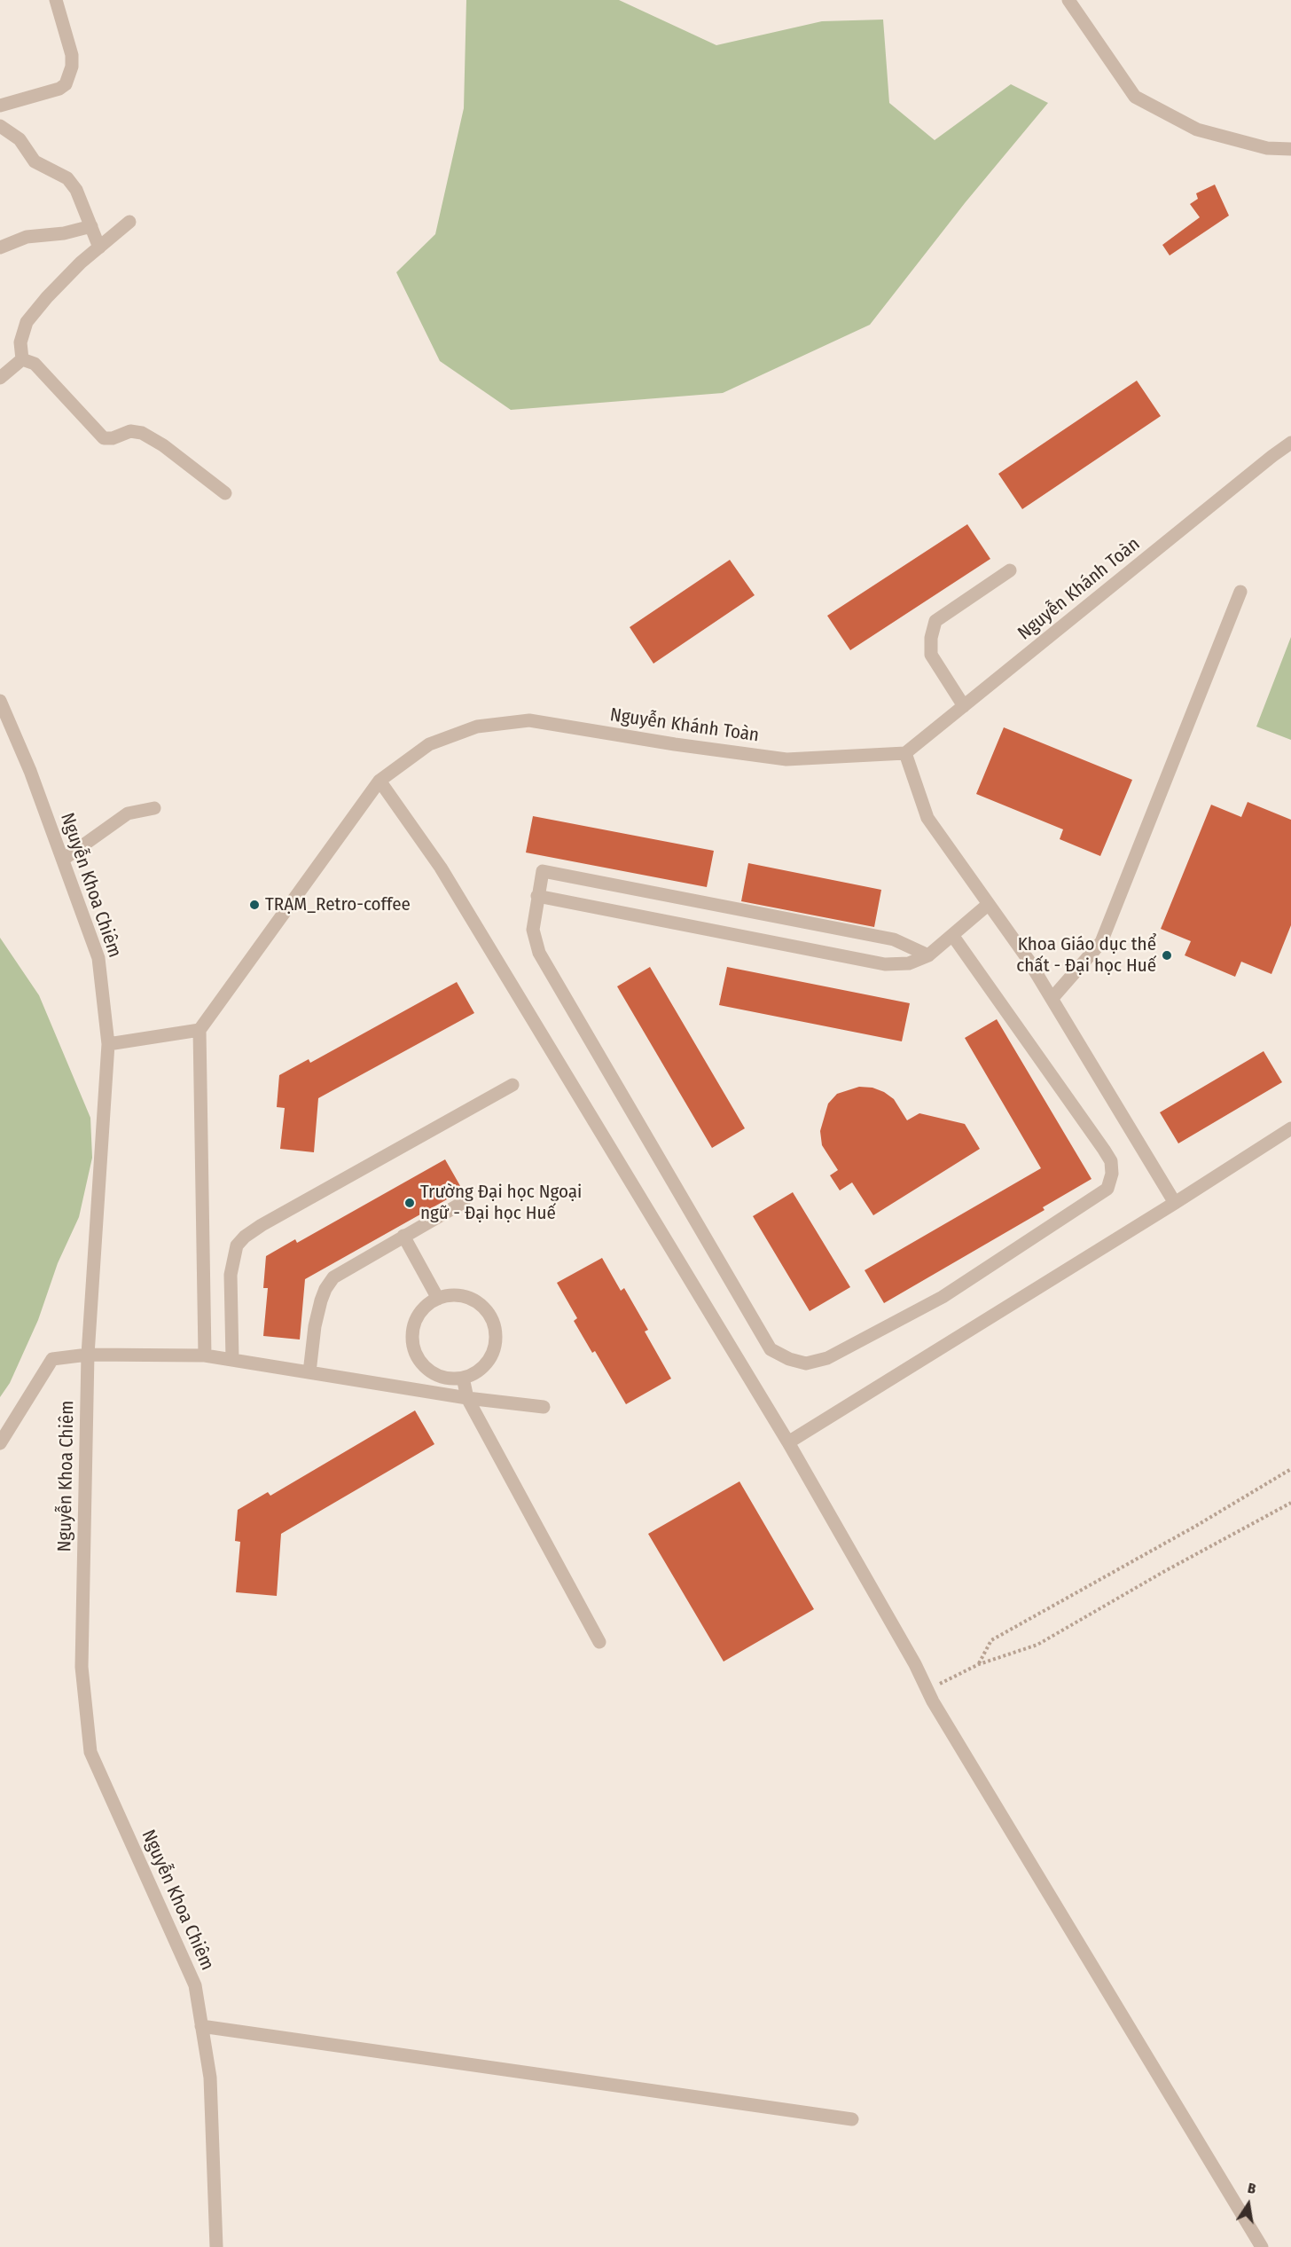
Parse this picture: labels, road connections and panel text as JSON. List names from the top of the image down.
{
  "streets": {
    "street": ["Nguyễn Khánh Toàn", "Nguyễn Khoa Chiêm"]
  },
  "places": ["TRẠM_Retro-coffee", "Khoa Giáo dục thể chất - Đại học Huế", "Trường Đại học Ngoại ngữ - Đại học Huế"],
  "north": "top"
}
